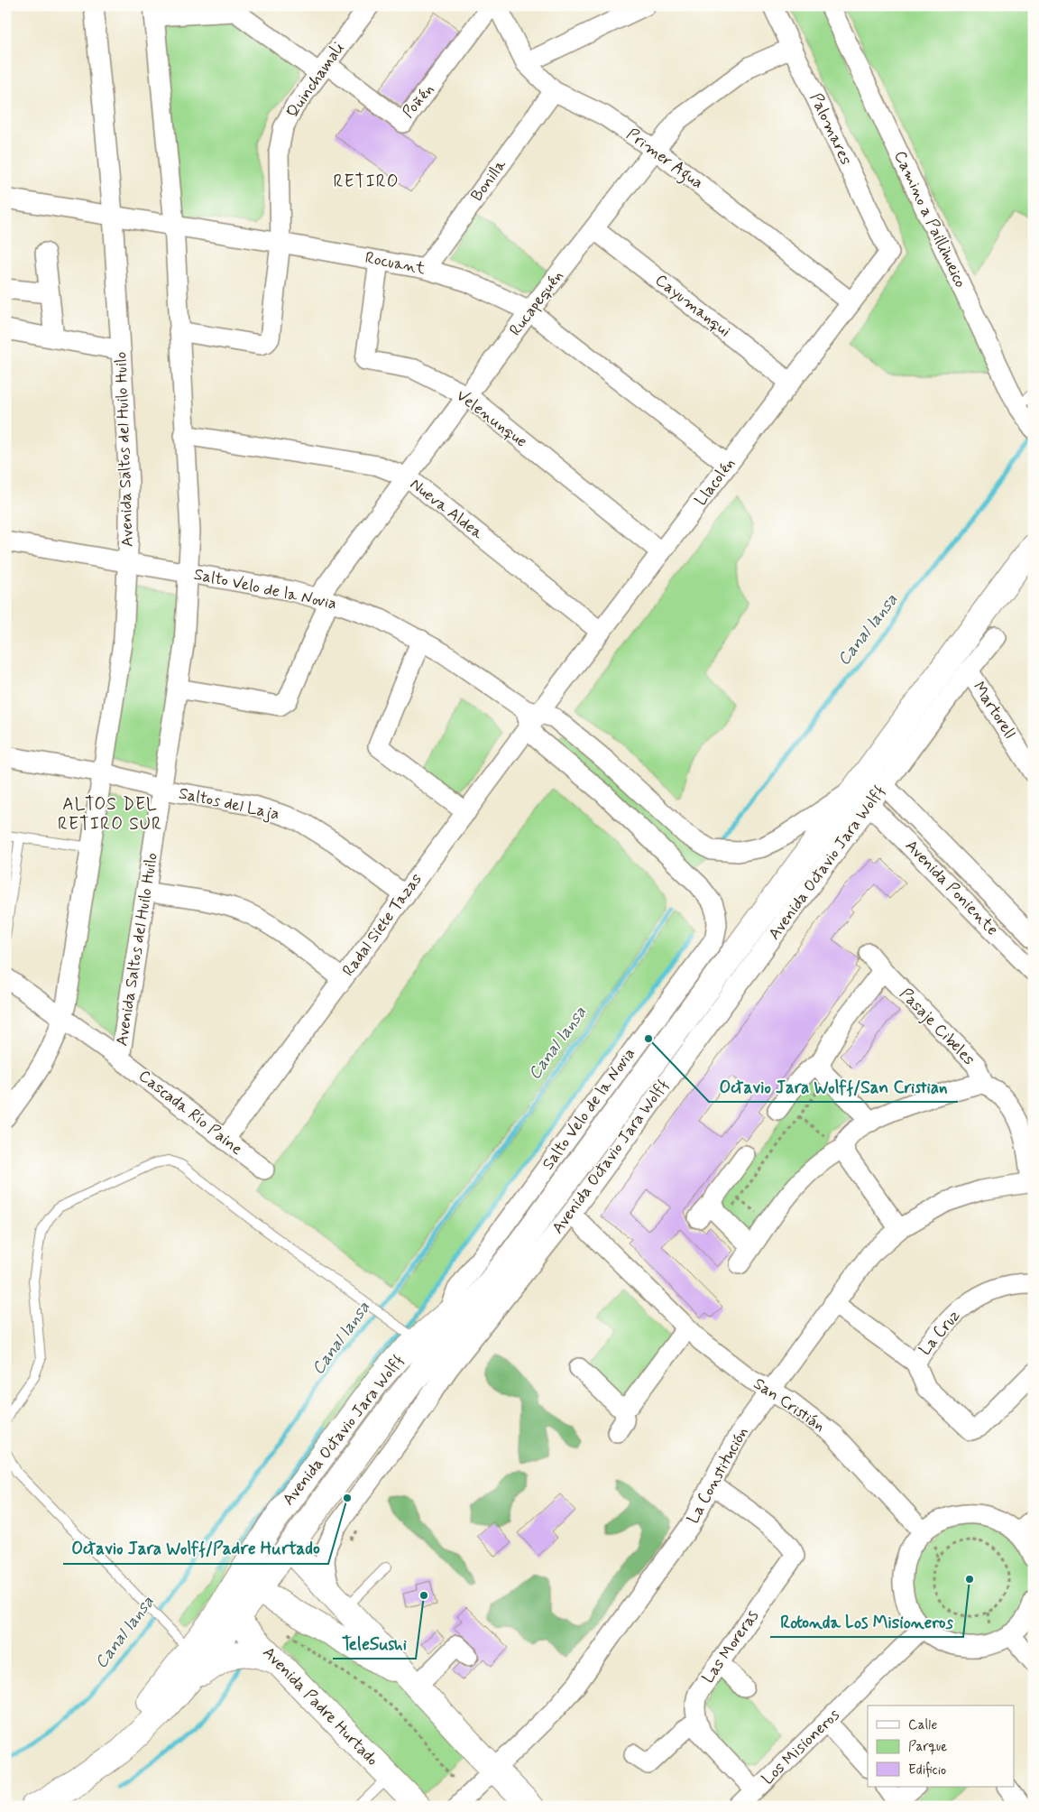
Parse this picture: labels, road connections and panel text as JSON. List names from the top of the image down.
{
  "streets": {
    "main road": ["Avenida Octavio Jara Wolff", "Avenida Padre Hurtado"],
    "street": [
      "Quinchamali",
      "Poñén",
      "Palomares",
      "Primer Agua",
      "Bonilla",
      "Camino a Paillihueico",
      "Rocuant",
      "Rucapequén",
      "Cayumanqui",
      "Velenunque",
      "Avenida Saltos del Huilo Huilo",
      "Llacolén",
      "Nueva Aldea",
      "Salto Velo de la Novia",
      "Martorell",
      "Saltos del Laja",
      "Avenida Poniente",
      "Radal Siete Tazas",
      "Pasaje Cibeles",
      "Cascada Río Paine",
      "La Cruz",
      "San Cristián",
      "La Constitución",
      "Las Moreras",
      "Los Misioneros"
    ]
  },
  "crossings": [
    ["Quinchamali", "Poñén"],
    ["Quinchamali", "Rocuant"],
    ["Quinchamali", "Avenida Saltos del Huilo Huilo"],
    ["Poñén", "Avenida Saltos del Huilo Huilo"],
    ["Palomares", "Rucapequén"],
    ["Palomares", "Llacolén"],
    ["Primer Agua", "Bonilla"],
    ["Primer Agua", "Rucapequén"],
    ["Primer Agua", "Llacolén"],
    ["Bonilla", "Rocuant"],
    ["Rocuant", "Rucapequén"],
    ["Rocuant", "Velenunque"],
    ["Rocuant", "Avenida Saltos del Huilo Huilo"],
    ["Rocuant", "Llacolén"],
    ["Rucapequén", "Cayumanqui"],
    ["Rucapequén", "Velenunque"],
    ["Rucapequén", "Avenida Saltos del Huilo Huilo"],
    ["Rucapequén", "Nueva Aldea"],
    ["Rucapequén", "Salto Velo de la Novia"],
    ["Cayumanqui", "Llacolén"],
    ["Velenunque", "Llacolén"],
    ["Avenida Saltos del Huilo Huilo", "Nueva Aldea"],
    ["Avenida Saltos del Huilo Huilo", "Salto Velo de la Novia"],
    ["Avenida Saltos del Huilo Huilo", "Saltos del Laja"],
    ["Avenida Saltos del Huilo Huilo", "Cascada Río Paine"],
    ["Llacolén", "Nueva Aldea"],
    ["Llacolén", "Salto Velo de la Novia"],
    ["Llacolén", "Radal Siete Tazas"],
    ["Salto Velo de la Novia", "Avenida Octavio Jara Wolff"],
    ["Salto Velo de la Novia", "Avenida Poniente"],
    ["Salto Velo de la Novia", "Radal Siete Tazas"],
    ["Martorell", "Avenida Octavio Jara Wolff"],
    ["Saltos del Laja", "Radal Siete Tazas"],
    ["Avenida Octavio Jara Wolff", "Avenida Poniente"],
    ["Avenida Octavio Jara Wolff", "San Cristián"],
    ["Avenida Octavio Jara Wolff", "Avenida Padre Hurtado"],
    ["Radal Siete Tazas", "Cascada Río Paine"],
    ["Pasaje Cibeles", "La Constitución"],
    ["La Cruz", "La Constitución"],
    ["San Cristián", "La Constitución"],
    ["La Constitución", "Las Moreras"],
    ["Las Moreras", "Los Misioneros"]
  ],
  "districts": ["RETIRO", "ALTOS DEL RETIRO SUR"],
  "water": ["Canal Iansa"],
  "places": [
    "Octavio Jara Wolff/San Cristian",
    "Octavio Jara Wolff/Padre Hurtado",
    "Rotonda Los Misioneros",
    "TeleSushi"
  ],
  "legend": ["Calle", "Parque", "Edificio"]
}
